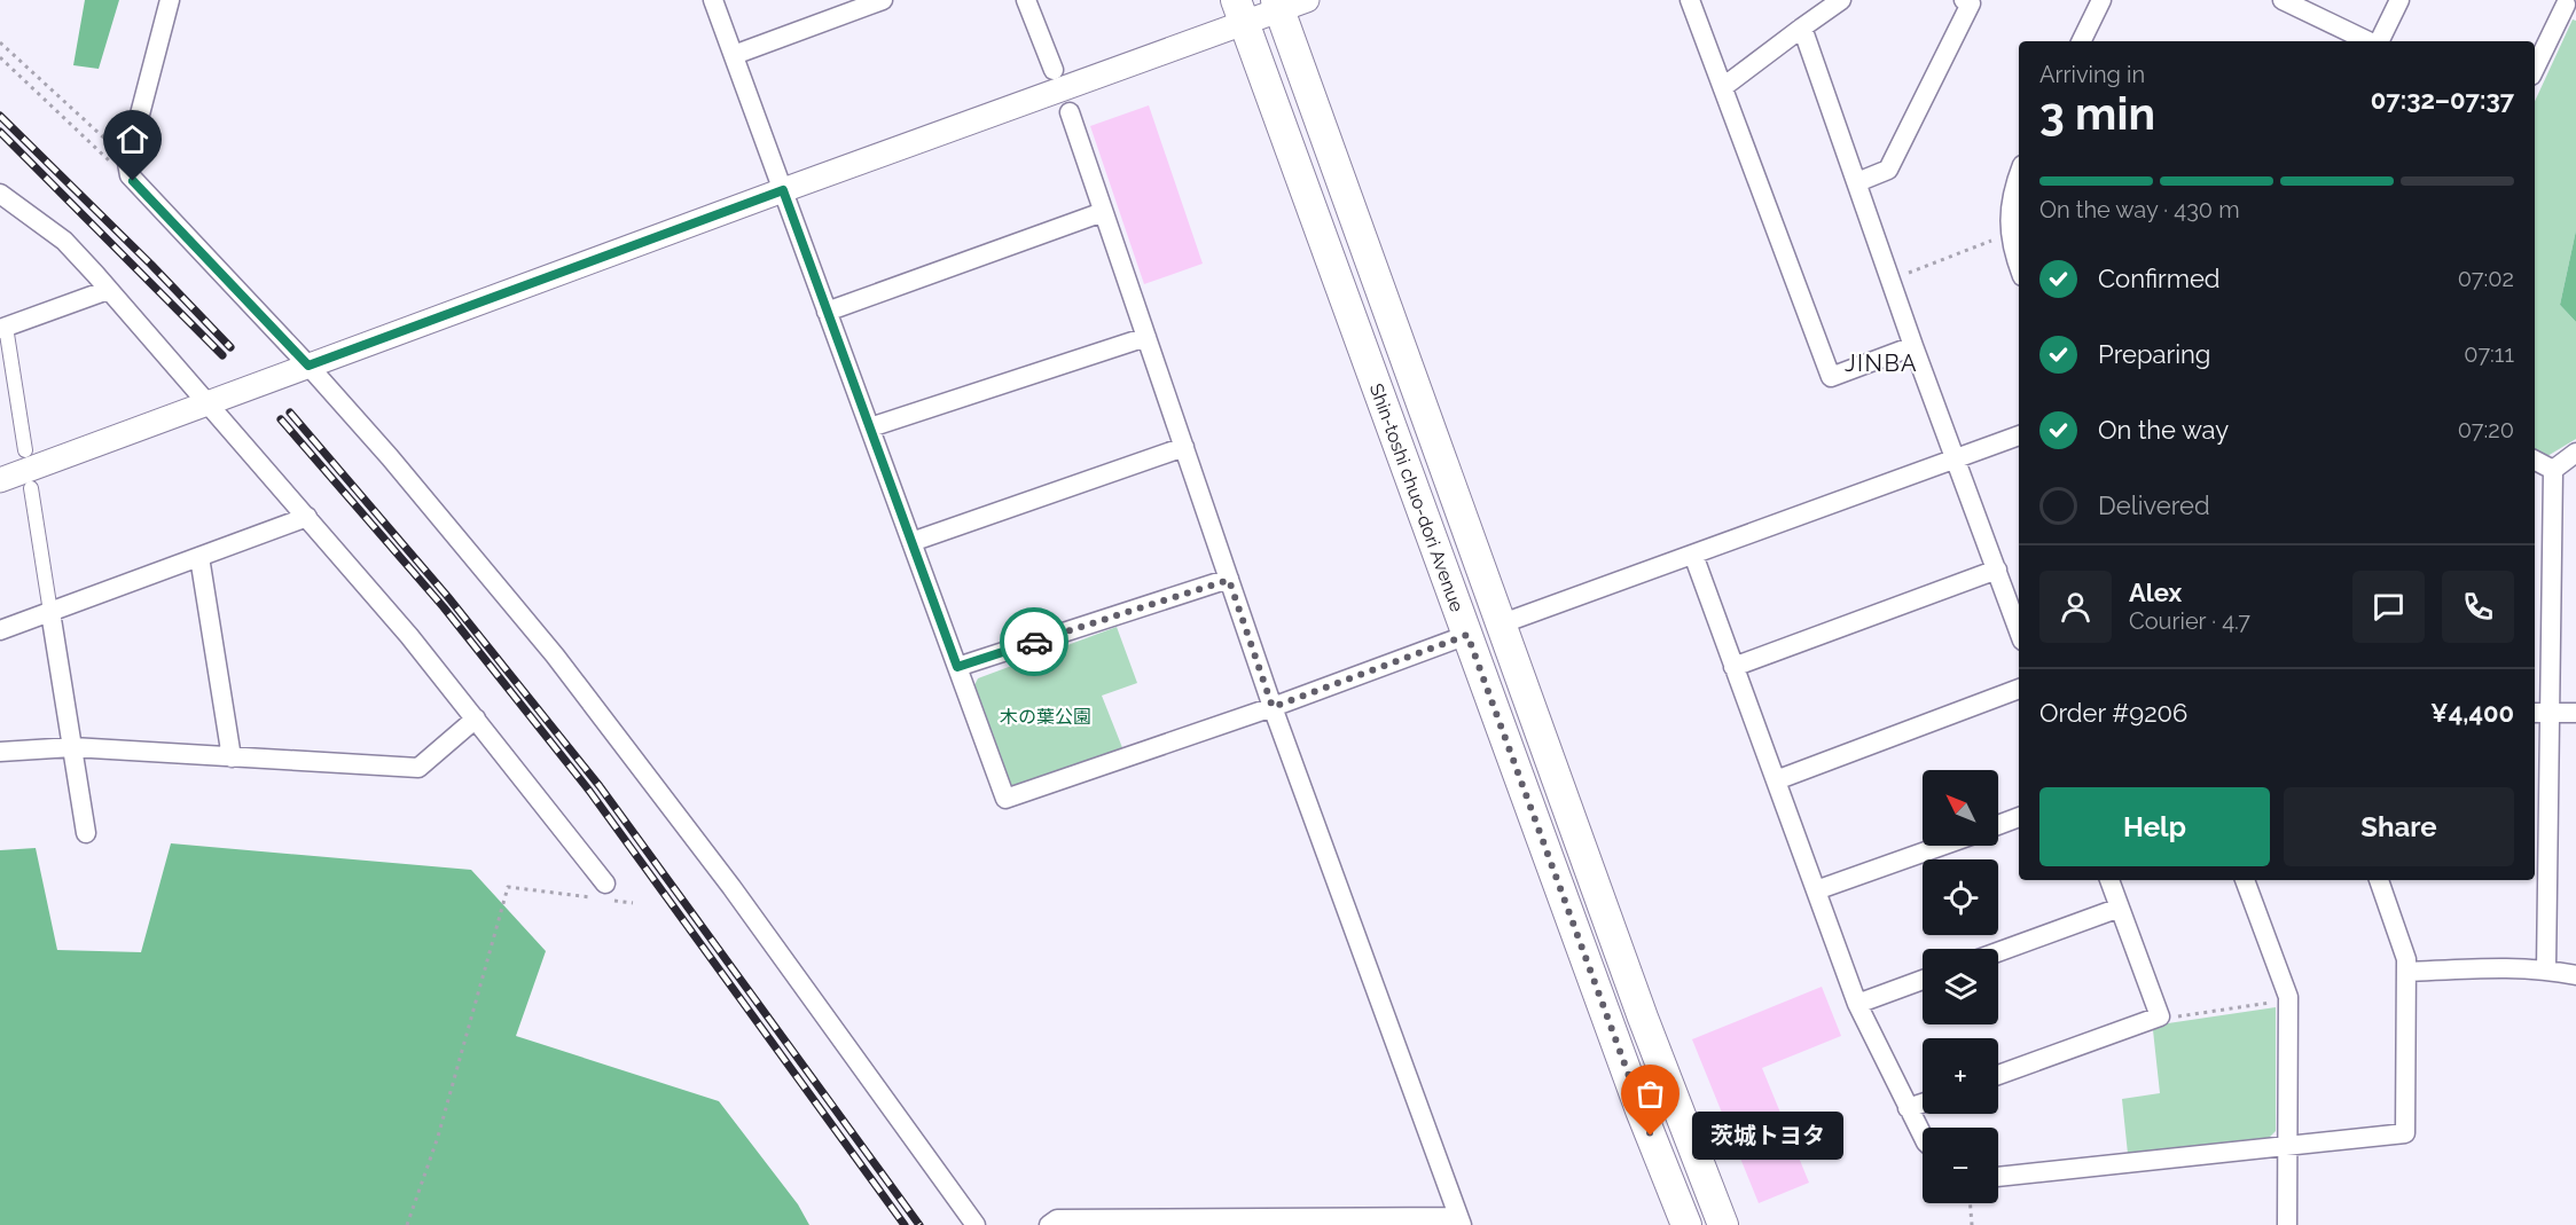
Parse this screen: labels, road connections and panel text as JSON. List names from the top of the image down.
{
  "streets": {
    "main road": ["Shin-toshi chuo-dori Avenue"]
  },
  "districts": ["JINBA"],
  "parks": ["木の葉公園"],
  "places": ["茨城トヨタ"],
  "north": "top left",
  "page": {
    "heading": ["3 min", "Arriving in", "07:32–07:37"],
    "panel": [
      "Alex",
      "Courier · 4.7",
      "Order #9206",
      "¥4,400"
    ],
    "bar": "On the way · 430 m",
    "list": [
      ["Confirmed", "07:02"],
      ["Preparing", "07:11"],
      ["On the way", "07:20"],
      "Delivered"
    ],
    "map_buttons": ["+", "−"],
    "buttons": ["Help", "Share"],
    "bubble": "茨城トヨタ"
  }
}
